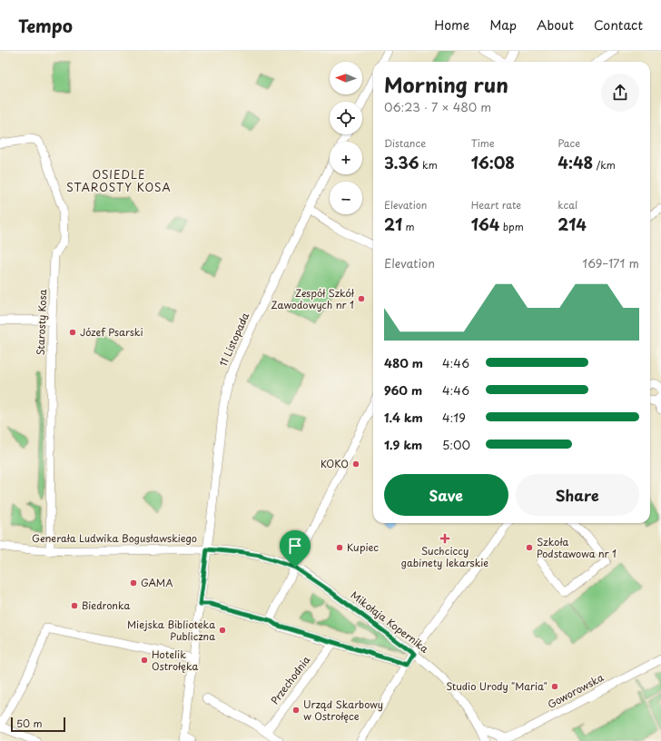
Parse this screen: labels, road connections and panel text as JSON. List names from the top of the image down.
{
  "streets": {
    "street": [
      "Starosty Kosa",
      "11 Listopada",
      "Generała Ludwika Bogusławskiego",
      "Mikołaja Kopernika",
      "Przechodnia",
      "Goworowska"
    ]
  },
  "crossings": [
    ["Starosty Kosa", "Generała Ludwika Bogusławskiego"],
    ["11 Listopada", "Generała Ludwika Bogusławskiego"],
    ["11 Listopada", "Mikołaja Kopernika"],
    ["Generała Ludwika Bogusławskiego", "Mikołaja Kopernika"]
  ],
  "districts": ["OSIEDLE STAROSTY KOSA"],
  "places": {
    "other": [
      "Zespół Szkół Zawodowych nr 1",
      "Józef Psarski",
      "KOKO",
      "Kupiec",
      "Szkoła Podstawowa nr 1",
      "GAMA",
      "Biedronka",
      "Miejska Biblioteka Publiczna",
      "Hotelik Ostrołęka",
      "Studio Urody \"Maria\"",
      "Urząd Skarbowy w Ostrołęce"
    ],
    "health": ["Suchciccy gabinety lekarskie"]
  },
  "scale_bar": "50 m",
  "north": "left",
  "page": {
    "header": "Tempo",
    "nav": [
      "Home",
      "Map",
      "About",
      "Contact"
    ],
    "map_buttons": ["+", "−"],
    "heading": ["Morning run", "06:23 · 7 × 480 m"],
    "stats": [
      ["Distance", "3.36 km"],
      ["Time", "16:08"],
      ["Pace", "4:48 /km"],
      ["Elevation", "21 m"],
      ["Heart rate", "164 bpm"],
      ["kcal", "214"]
    ],
    "chart": ["Elevation", "169–171 m"],
    "list": [
      {
        "name": "480 m",
        "note": "4:46"
      },
      {
        "name": "960 m",
        "note": "4:46"
      },
      {
        "name": "1.4 km",
        "note": "4:19"
      },
      {
        "name": "1.9 km",
        "note": "5:00"
      }
    ],
    "buttons": ["Save", "Share"],
    "scale": "50 m"
  }
}
